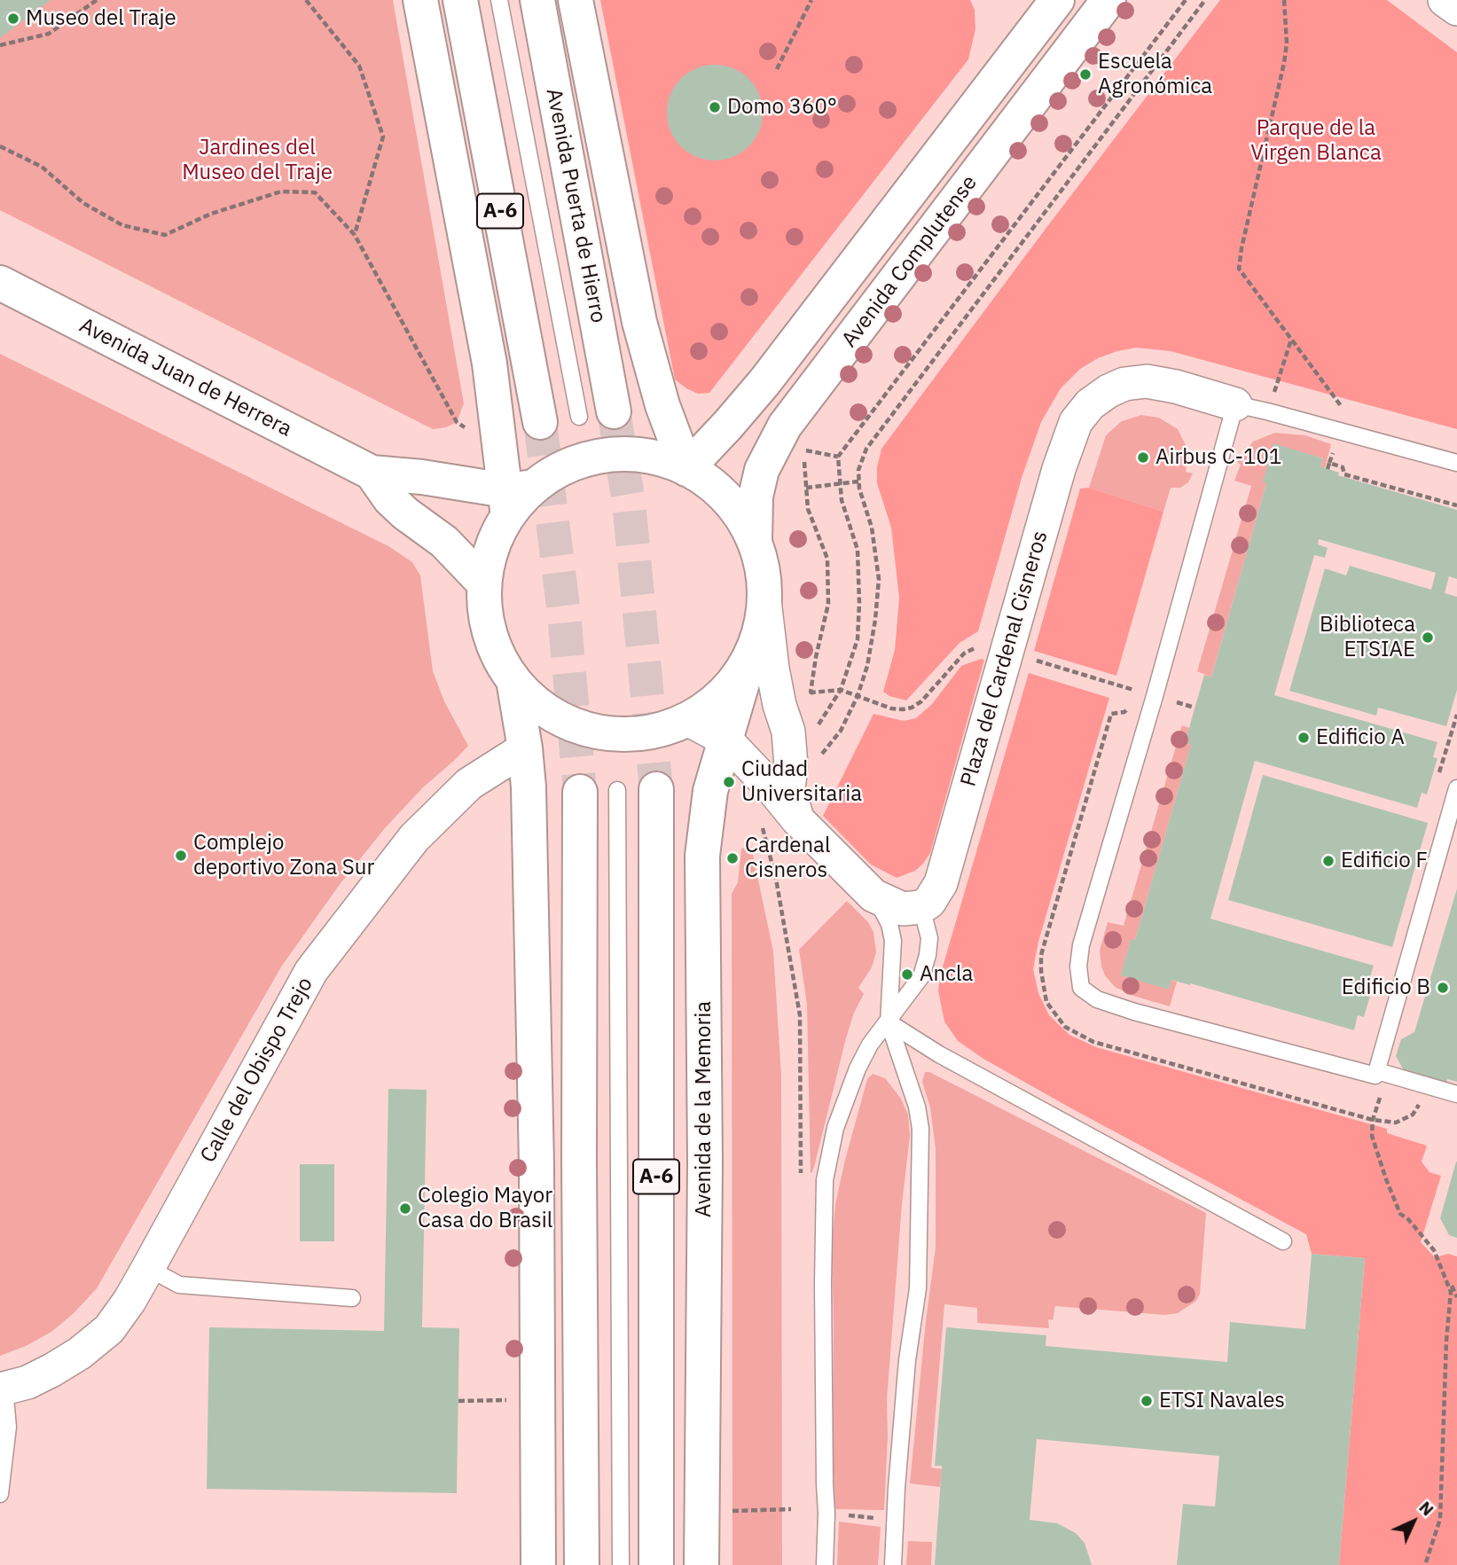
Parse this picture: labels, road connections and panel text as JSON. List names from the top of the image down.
{
  "streets": {
    "main road": [
      "Avenida Puerta de Hierro",
      "A-6",
      "Avenida Complutense",
      "Avenida Juan de Herrera",
      "Avenida de la Memoria"
    ],
    "street": ["Plaza del Cardenal Cisneros", "Calle del Obispo Trejo"]
  },
  "parks": ["Parque de la Virgen Blanca", "Jardines del Museo del Traje"],
  "places": [
    "Museo del Traje",
    "Escuela Agronómica",
    "Domo 360°",
    "Airbus C-101",
    "Biblioteca ETSIAE",
    "Edificio A",
    "Ciudad Universitaria",
    "Complejo deportivo Zona Sur",
    "Cardenal Cisneros",
    "Edificio F",
    "Ancla",
    "Edificio B",
    "Colegio Mayor Casa do Brasil",
    "ETSI Navales"
  ],
  "north": "top right"
}
